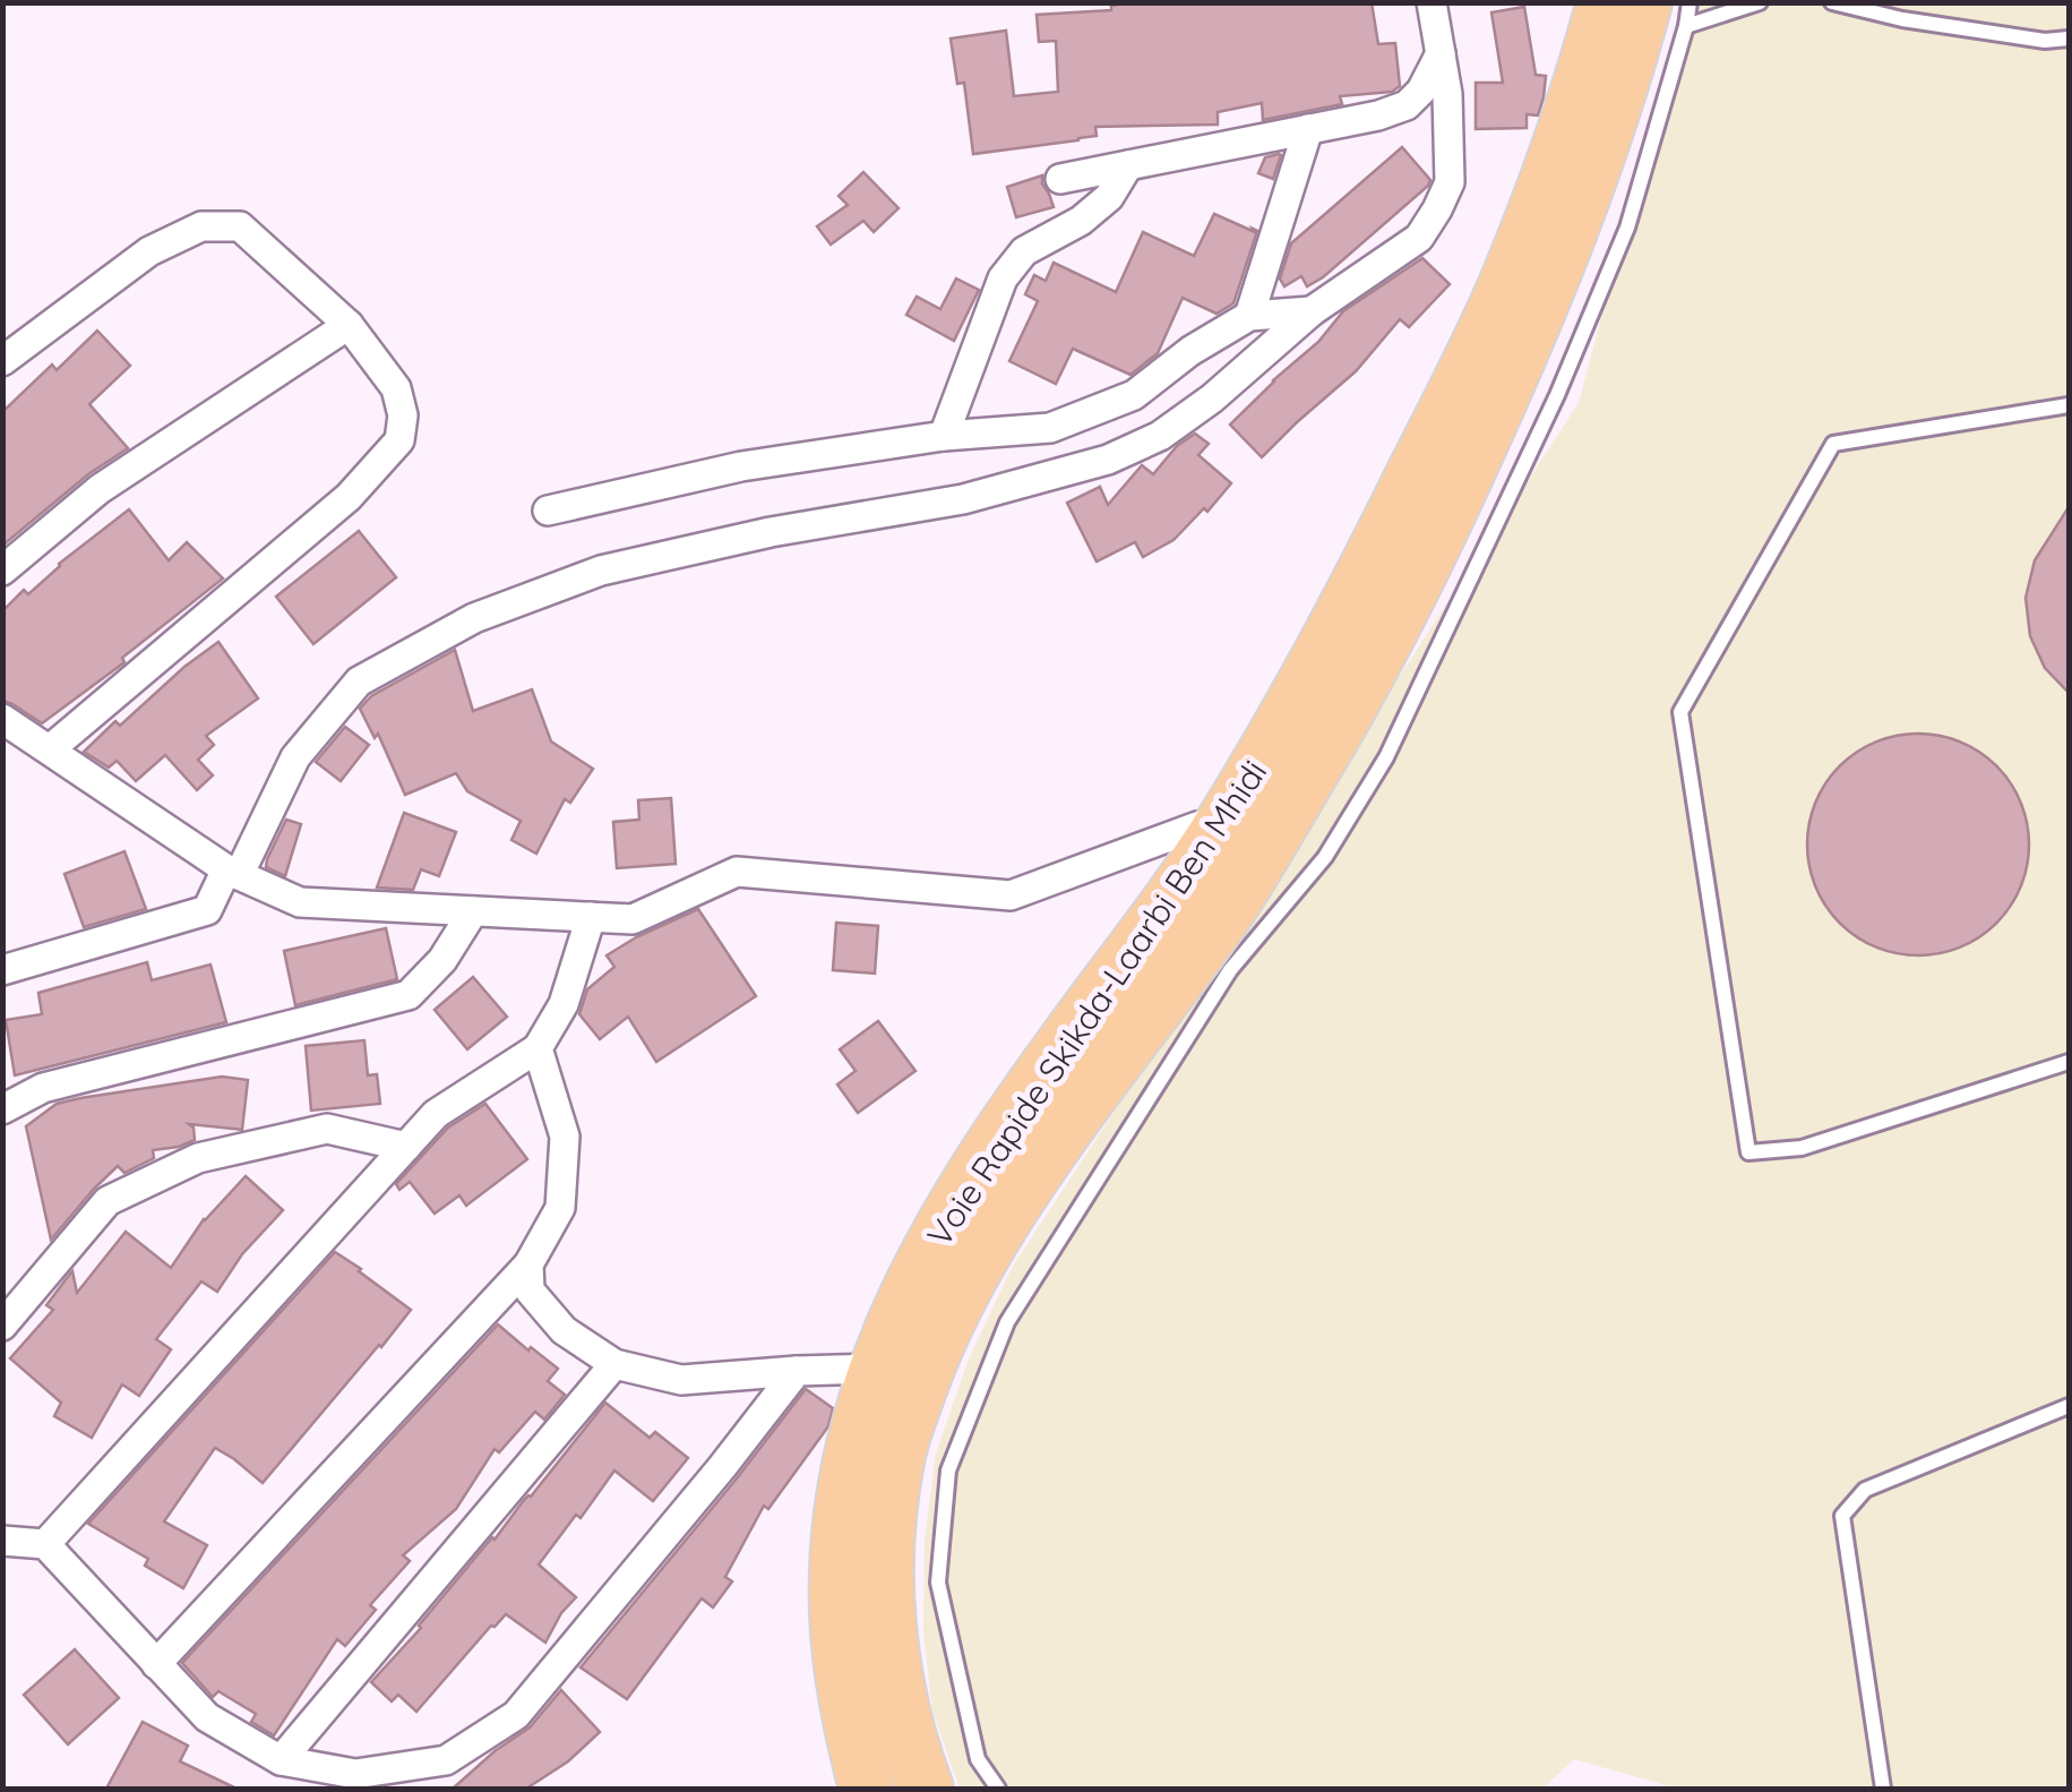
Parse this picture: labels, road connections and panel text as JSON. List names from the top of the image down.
{
  "streets": {
    "highway": ["Voie Rapide Skikda-Laarbi Ben Mhidi"]
  }
}
